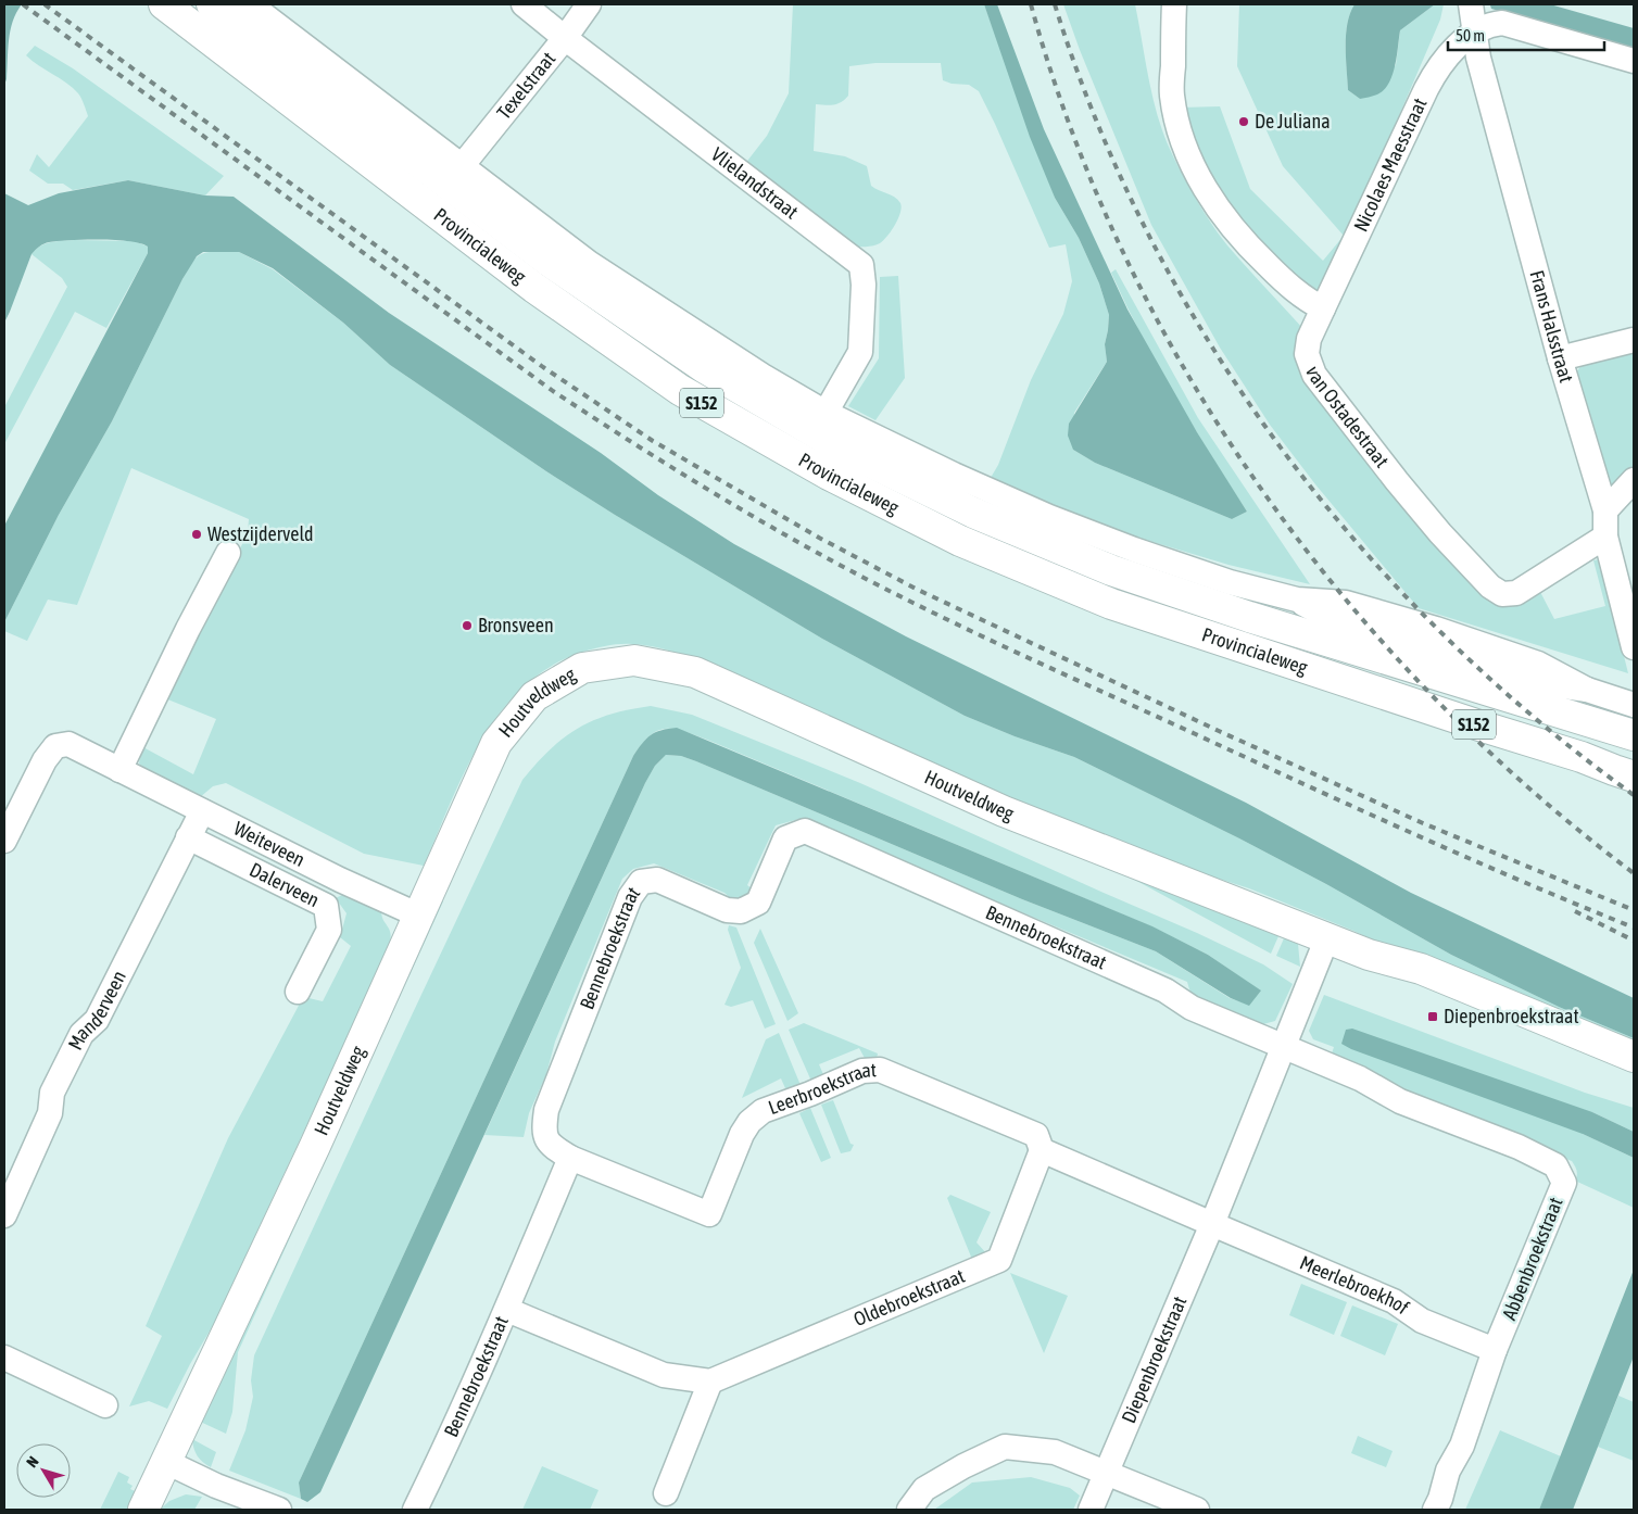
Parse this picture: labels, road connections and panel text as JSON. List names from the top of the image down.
{
  "streets": {
    "main road": ["Provincialeweg", "S152", "Houtveldweg"],
    "street": [
      "Texelstraat",
      "Nicolaes Maesstraat",
      "Vlielandstraat",
      "Frans Halsstraat",
      "van Ostadestraat",
      "Weiteveen",
      "Dalerveen",
      "Bennebroekstraat",
      "Manderveen",
      "Leerbroekstraat",
      "Abbenbroekstraat",
      "Meerlebroekhof",
      "Oldebroekstraat",
      "Diepenbroekstraat"
    ]
  },
  "crossings": [
    ["Texelstraat", "Vlielandstraat"],
    ["Nicolaes Maesstraat", "Frans Halsstraat"],
    ["Nicolaes Maesstraat", "van Ostadestraat"],
    ["Frans Halsstraat", "van Ostadestraat"],
    ["Houtveldweg", "Weiteveen"],
    ["Houtveldweg", "Diepenbroekstraat"],
    ["Weiteveen", "Manderveen"],
    ["Dalerveen", "Manderveen"],
    ["Bennebroekstraat", "Leerbroekstraat"],
    ["Bennebroekstraat", "Abbenbroekstraat"],
    ["Bennebroekstraat", "Diepenbroekstraat"],
    ["Leerbroekstraat", "Meerlebroekhof"],
    ["Leerbroekstraat", "Oldebroekstraat"],
    ["Leerbroekstraat", "Diepenbroekstraat"],
    ["Abbenbroekstraat", "Meerlebroekhof"],
    ["Abbenbroekstraat", "Diepenbroekstraat"],
    ["Meerlebroekhof", "Diepenbroekstraat"]
  ],
  "places": {
    "other": ["De Juliana", "Westzijderveld", "Bronsveen"],
    "transit": ["Diepenbroekstraat"]
  },
  "scale_bar": "50 m",
  "north": "top left"
}
